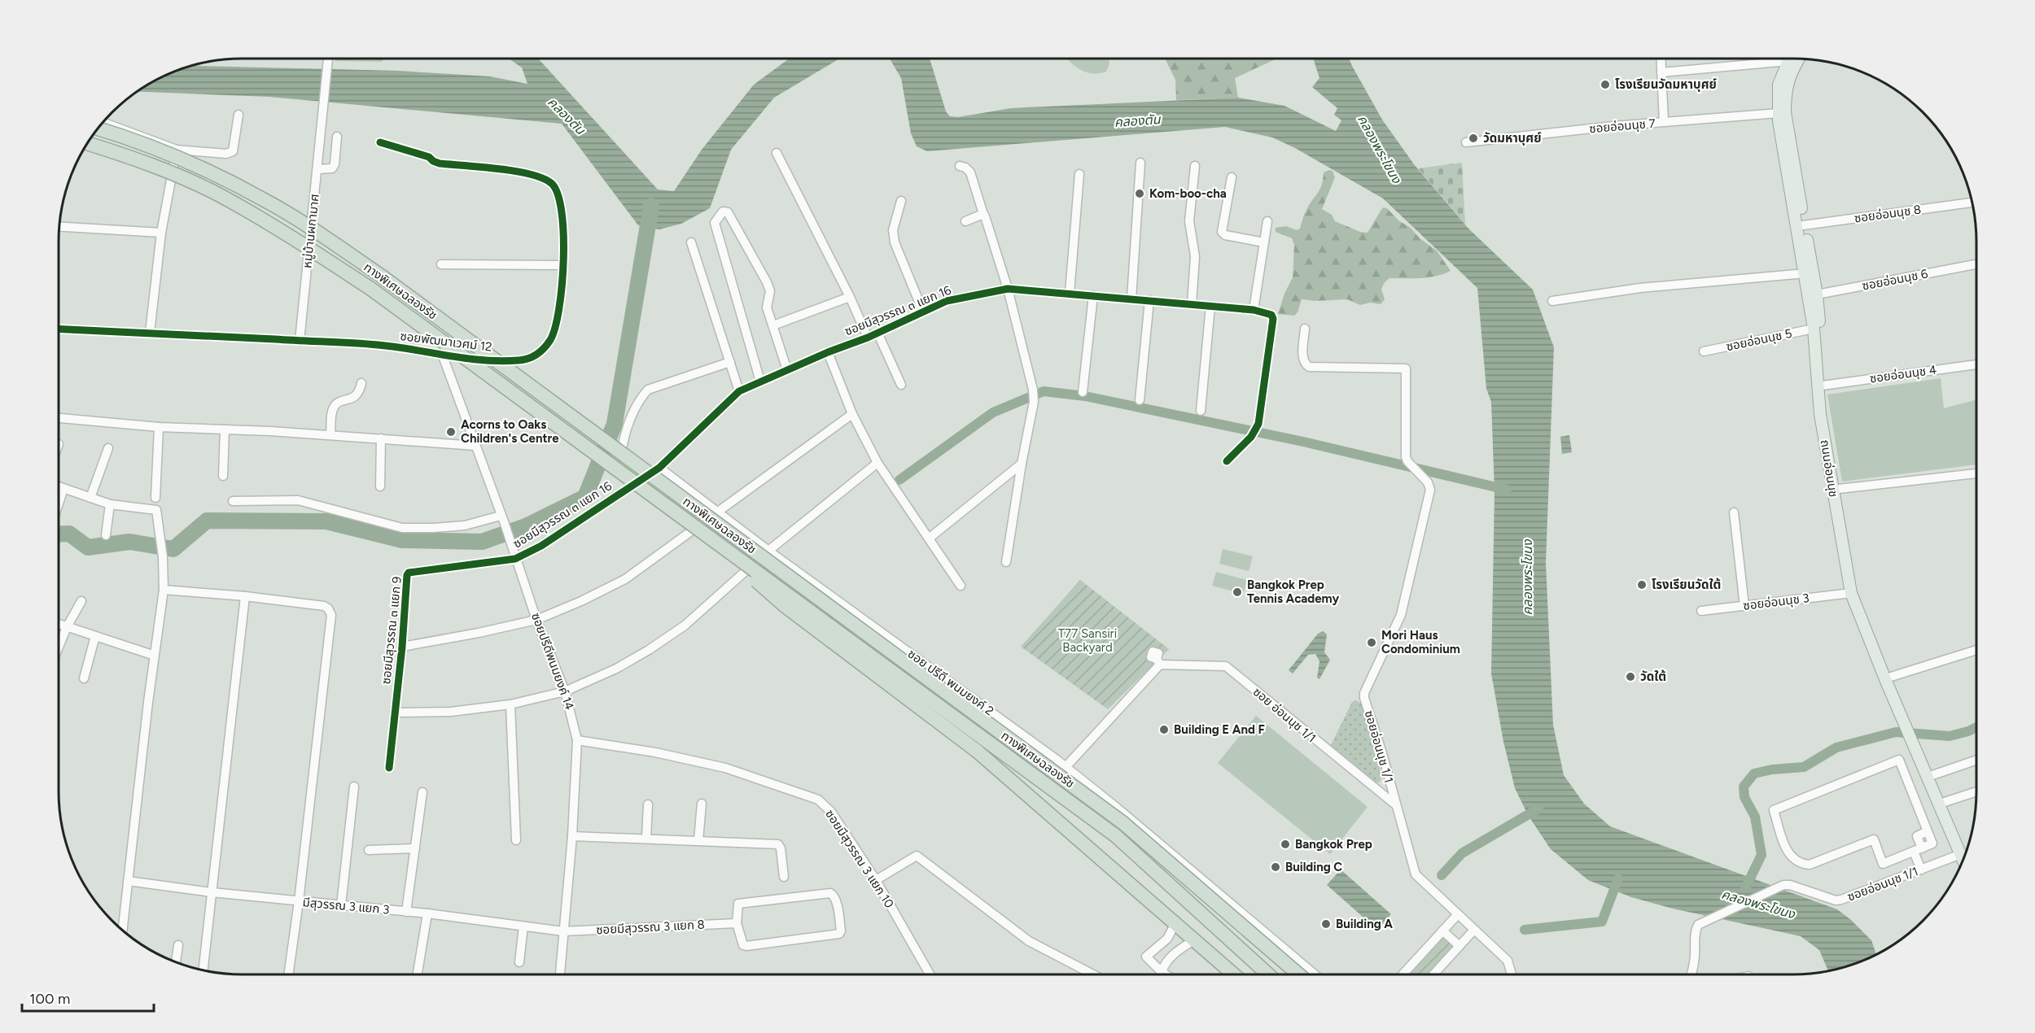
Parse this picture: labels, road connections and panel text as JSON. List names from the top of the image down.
{
  "streets": {
    "highway": ["ทางพิเศษฉลองรัช"],
    "main road": ["ถนนอ่อนนุช"],
    "street": [
      "ซอยอ่อนนุช 7",
      "ซอยอ่อนนุช 8",
      "หมู่บ้านผกามาศ",
      "ซอยอ่อนนุช 6",
      "ซอยมีสุวรรณ ๓ แยก 16",
      "ซอยอ่อนนุช 5",
      "ซอยพัฒนาเวศม์ 12",
      "ซอยอ่อนนุช 4",
      "ซอยอ่อนนุช 3",
      "ซอยมีสุวรรณ ๓ แยก 9",
      "ซอยปรีดีพนมยงค์ 14",
      "ซอย ปรีดี พนมยงค์ 2",
      "ซอย อ่อนนุช 1/1",
      "ซอยอ่อนนุช 1/1",
      "ซอยมีสุวรรณ 3 แยก 10",
      "มีสุวรรณ 3 แยก 3",
      "ซอยมีสุวรรณ 3 แยก 8"
    ]
  },
  "crossings": [
    ["ซอยอ่อนนุช 7", "ถนนอ่อนนุช"],
    ["ซอยอ่อนนุช 8", "ถนนอ่อนนุช"],
    ["หมู่บ้านผกามาศ", "ซอยพัฒนาเวศม์ 12"],
    ["ซอยอ่อนนุช 6", "ถนนอ่อนนุช"],
    ["ซอยมีสุวรรณ ๓ แยก 16", "ซอยมีสุวรรณ ๓ แยก 9"],
    ["ซอยมีสุวรรณ ๓ แยก 16", "ซอยปรีดีพนมยงค์ 14"],
    ["ซอยมีสุวรรณ ๓ แยก 16", "ซอย ปรีดี พนมยงค์ 2"],
    ["ซอยอ่อนนุช 5", "ถนนอ่อนนุช"],
    ["ซอยพัฒนาเวศม์ 12", "ซอยปรีดีพนมยงค์ 14"],
    ["ซอยอ่อนนุช 4", "ถนนอ่อนนุช"],
    ["ถนนอ่อนนุช", "ซอยอ่อนนุช 3"],
    ["ซอยมีสุวรรณ ๓ แยก 9", "ซอยปรีดีพนมยงค์ 14"],
    ["ซอยปรีดีพนมยงค์ 14", "ซอยมีสุวรรณ 3 แยก 10"],
    ["ซอยปรีดีพนมยงค์ 14", "มีสุวรรณ 3 แยก 3"],
    ["ซอยปรีดีพนมยงค์ 14", "ซอยมีสุวรรณ 3 แยก 8"],
    ["ซอย ปรีดี พนมยงค์ 2", "ซอย อ่อนนุช 1/1"],
    ["ซอย อ่อนนุช 1/1", "ซอยอ่อนนุช 1/1"],
    ["มีสุวรรณ 3 แยก 3", "ซอยมีสุวรรณ 3 แยก 8"]
  ],
  "water": ["คลองตัน", "คลองพระโขนง"],
  "parks": ["T77 Sansiri Backyard"],
  "places": [
    "โรงเรียนวัดมหาบุศย์",
    "วัดมหาบุศย์",
    "Kom-boo-cha",
    "Acorns to Oaks Children's Centre",
    "โรงเรียนวัดใต้",
    "Bangkok Prep Tennis Academy",
    "Mori Haus Condominium",
    "วัดใต้",
    "Building E And F",
    "Bangkok Prep",
    "Building C",
    "Building A"
  ],
  "scale_bar": "100 m"
}
